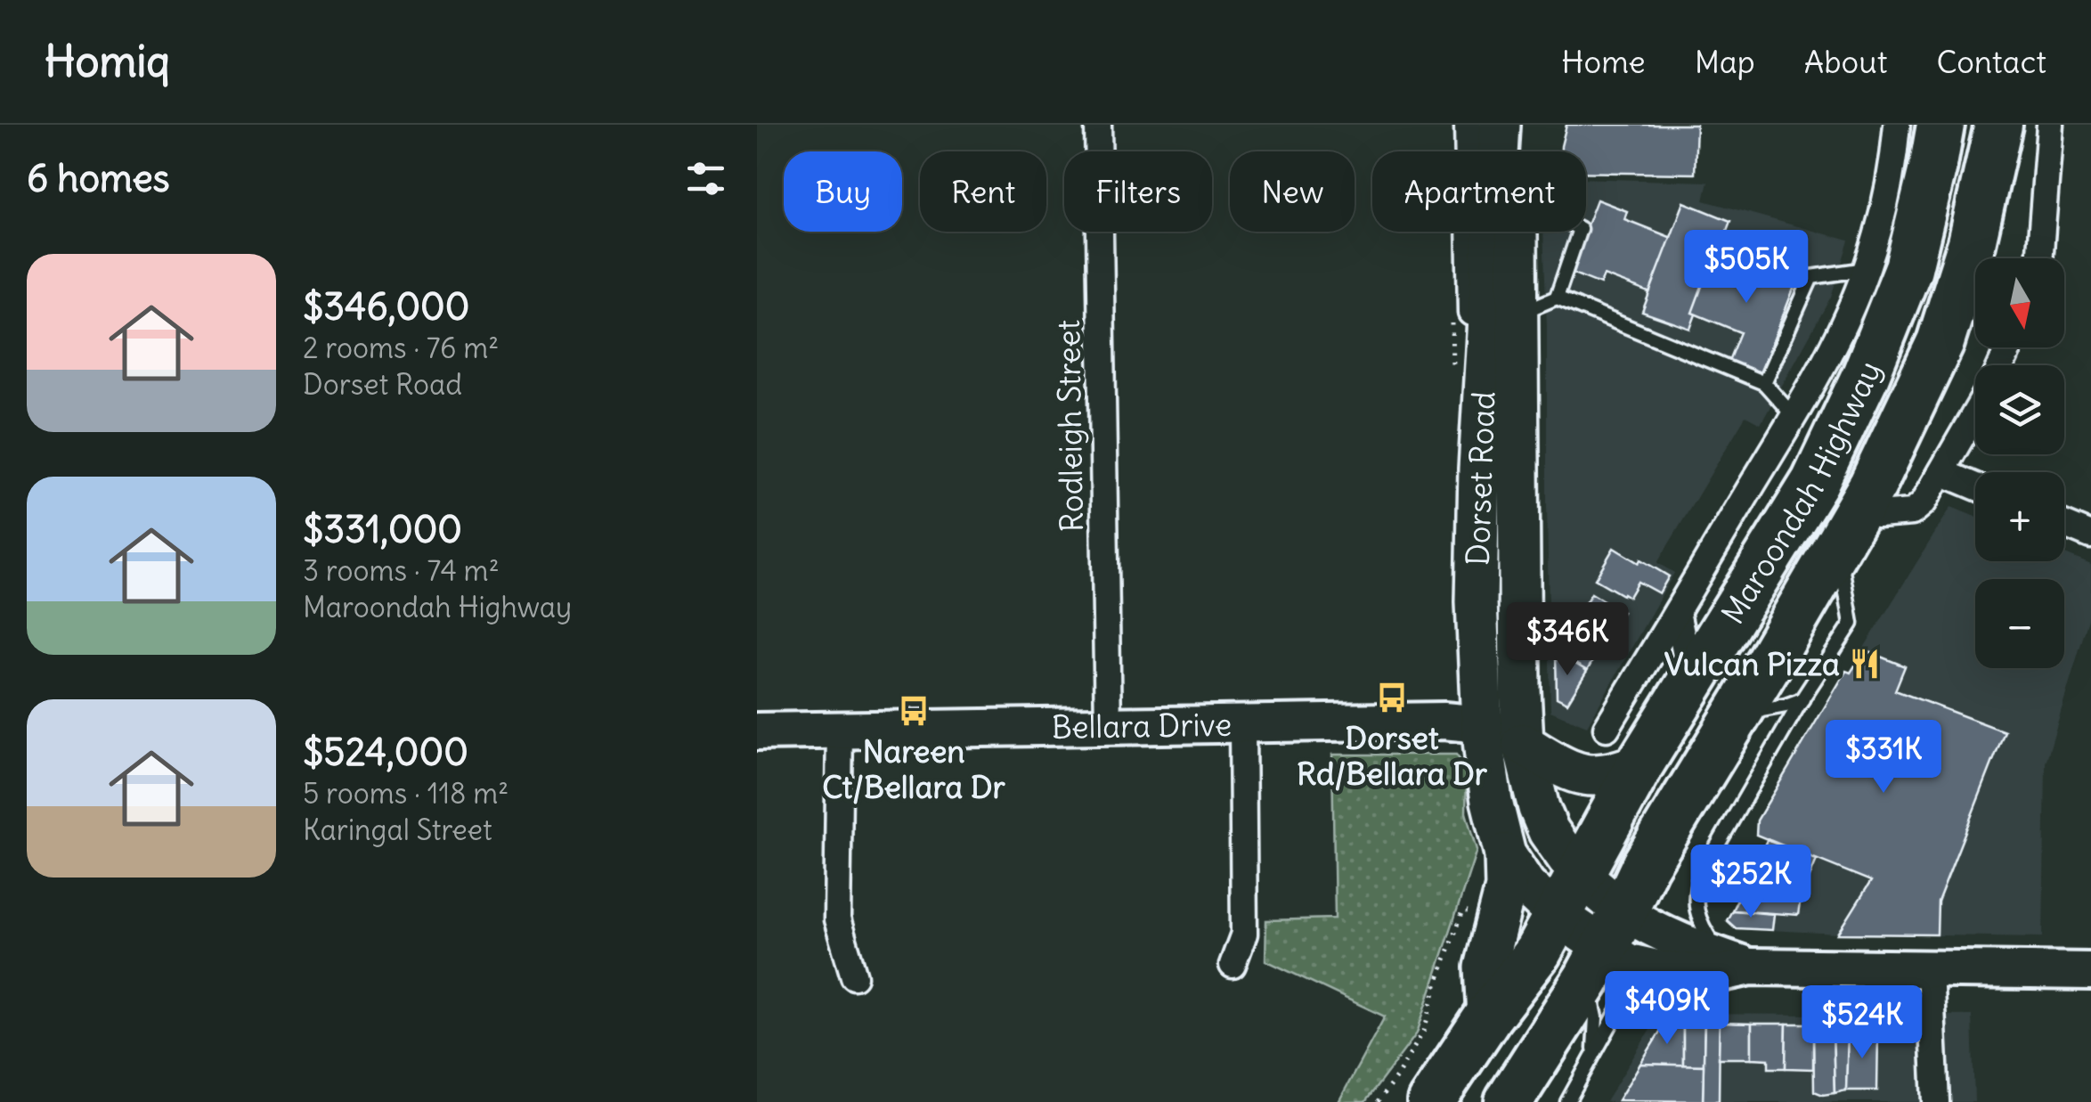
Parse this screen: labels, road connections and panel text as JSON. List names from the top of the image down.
{
  "streets": {
    "highway": ["Maroondah Highway"],
    "main road": ["Dorset Road", "Bellara Drive"],
    "street": ["Rodleigh Street"]
  },
  "crossings": [
    ["Rodleigh Street", "Bellara Drive"],
    ["Dorset Road", "Maroondah Highway"],
    ["Dorset Road", "Bellara Drive"]
  ],
  "places": {
    "restaurant": ["Vulcan Pizza"],
    "bus stop": ["Dorset Rd/Bellara Dr", "Nareen Ct/Bellara Dr"]
  },
  "north": "bottom",
  "page": {
    "header": "Homiq",
    "nav": [
      "Home",
      "Map",
      "About",
      "Contact"
    ],
    "heading": "6 homes",
    "chip": [
      "Buy",
      "Rent",
      "Filters",
      "New",
      "Apartment"
    ],
    "price": [
      "$505K",
      "$346K",
      "$331K",
      "$252K",
      "$409K",
      "$524K"
    ],
    "list": [
      {
        "name": "$346,000",
        "note": "2 rooms · 76 m² · Dorset Road"
      },
      {
        "name": "$331,000",
        "note": "3 rooms · 74 m² · Maroondah Highway"
      },
      {
        "name": "$524,000",
        "note": "5 rooms · 118 m² · Karingal Street"
      }
    ],
    "map_buttons": ["+", "−"]
  }
}
